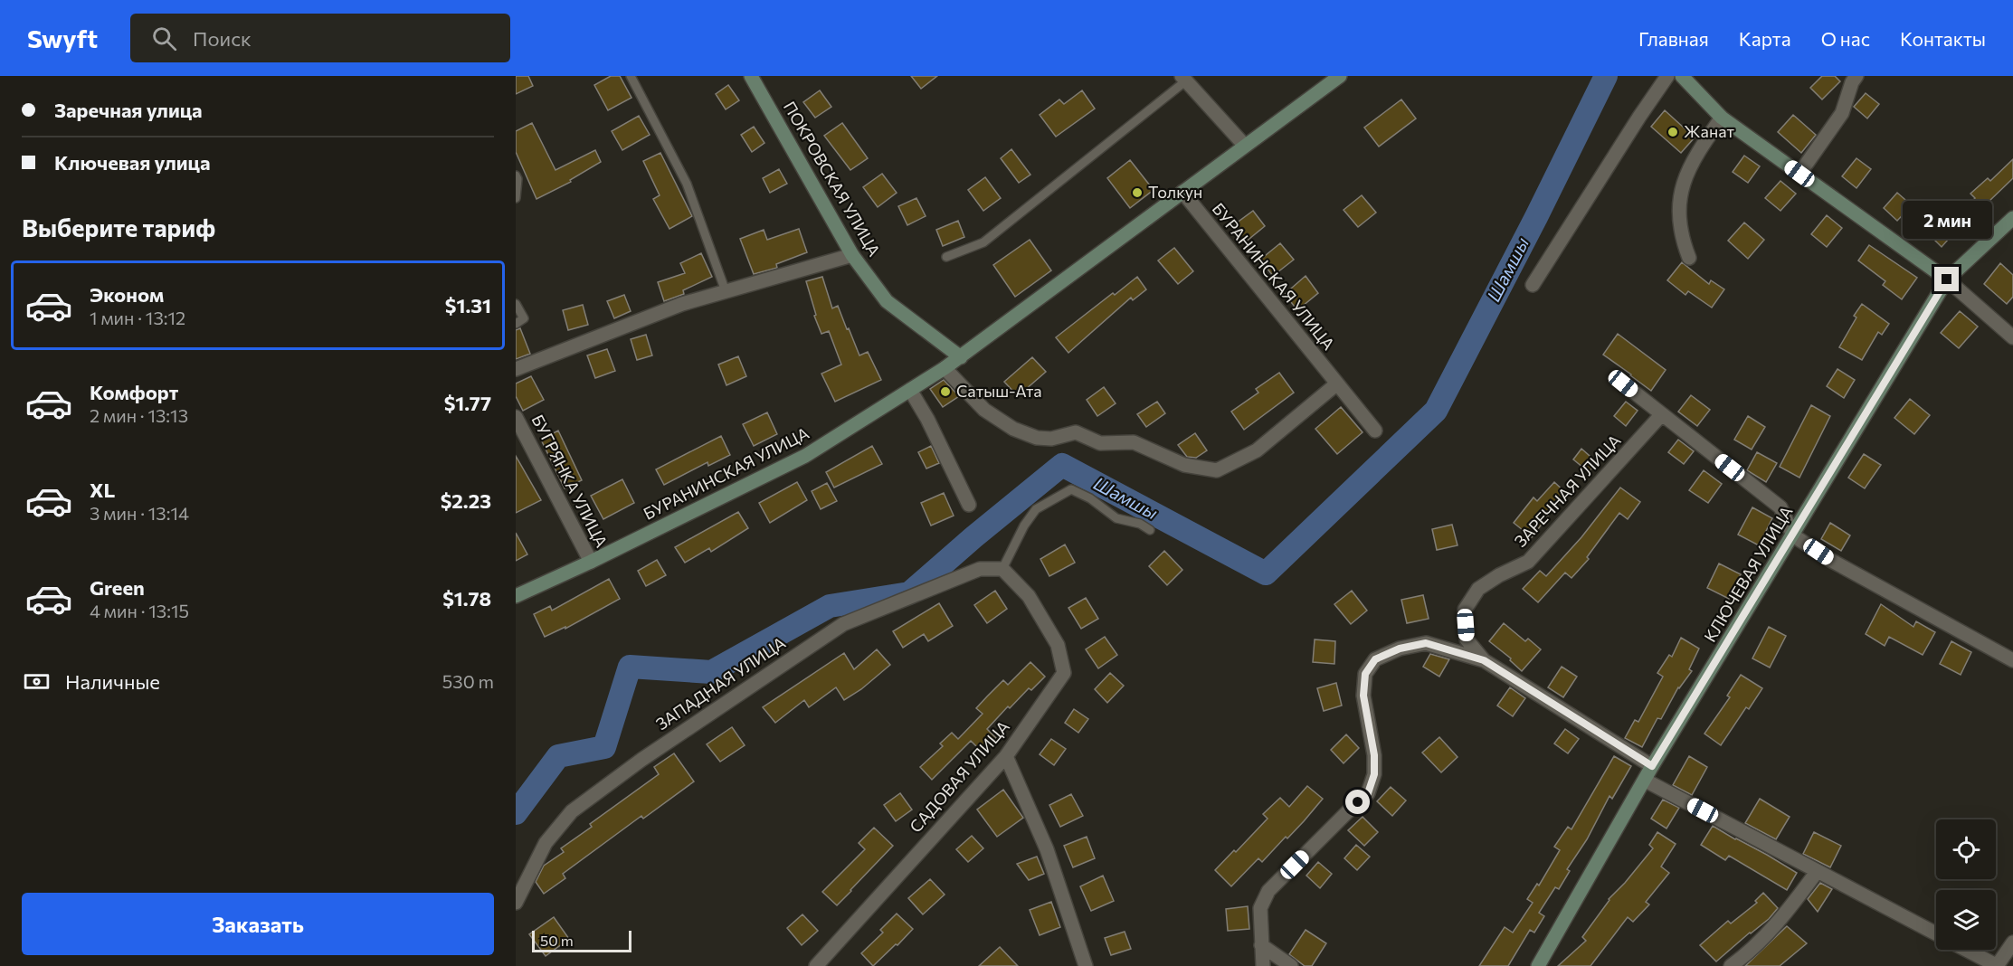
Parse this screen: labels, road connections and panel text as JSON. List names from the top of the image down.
{
  "streets": {
    "street": [
      "ПОКРОВСКАЯ УЛИЦА",
      "БУРАНИНСКАЯ УЛИЦА",
      "БУГРЯНКА УЛИЦА",
      "ЗАРЕЧНАЯ УЛИЦА",
      "КЛЮЧЕВАЯ УЛИЦА",
      "ЗАПАДНАЯ УЛИЦА",
      "САДОВАЯ УЛИЦА"
    ]
  },
  "crossings": [
    ["ПОКРОВСКАЯ УЛИЦА", "БУРАНИНСКАЯ УЛИЦА"],
    ["БУРАНИНСКАЯ УЛИЦА", "БУГРЯНКА УЛИЦА"],
    ["ЗАПАДНАЯ УЛИЦА", "САДОВАЯ УЛИЦА"]
  ],
  "water": ["Шамшы"],
  "places": ["Жанат", "Толкун", "Сатыш-Ата"],
  "scale_bar": "50 m",
  "page": {
    "header": "Swyft",
    "search": "Поиск",
    "nav": [
      "Главная",
      "Карта",
      "О нас",
      "Контакты"
    ],
    "banner": ["Заречная улица", "Ключевая улица"],
    "heading": "Выберите тариф",
    "bubble": "2 мин",
    "list": [
      {
        "name": "Эконом",
        "note": "1 мин · 13:12",
        "value": "$1.31"
      },
      {
        "name": "Комфорт",
        "note": "2 мин · 13:13",
        "value": "$1.77"
      },
      {
        "name": "XL",
        "note": "3 мин · 13:14",
        "value": "$2.23"
      },
      {
        "name": "Green",
        "note": "4 мин · 13:15",
        "value": "$1.78"
      }
    ],
    "pay": ["Наличные", "530 m"],
    "buttons": "Заказать",
    "scale": "50 m"
  }
}
